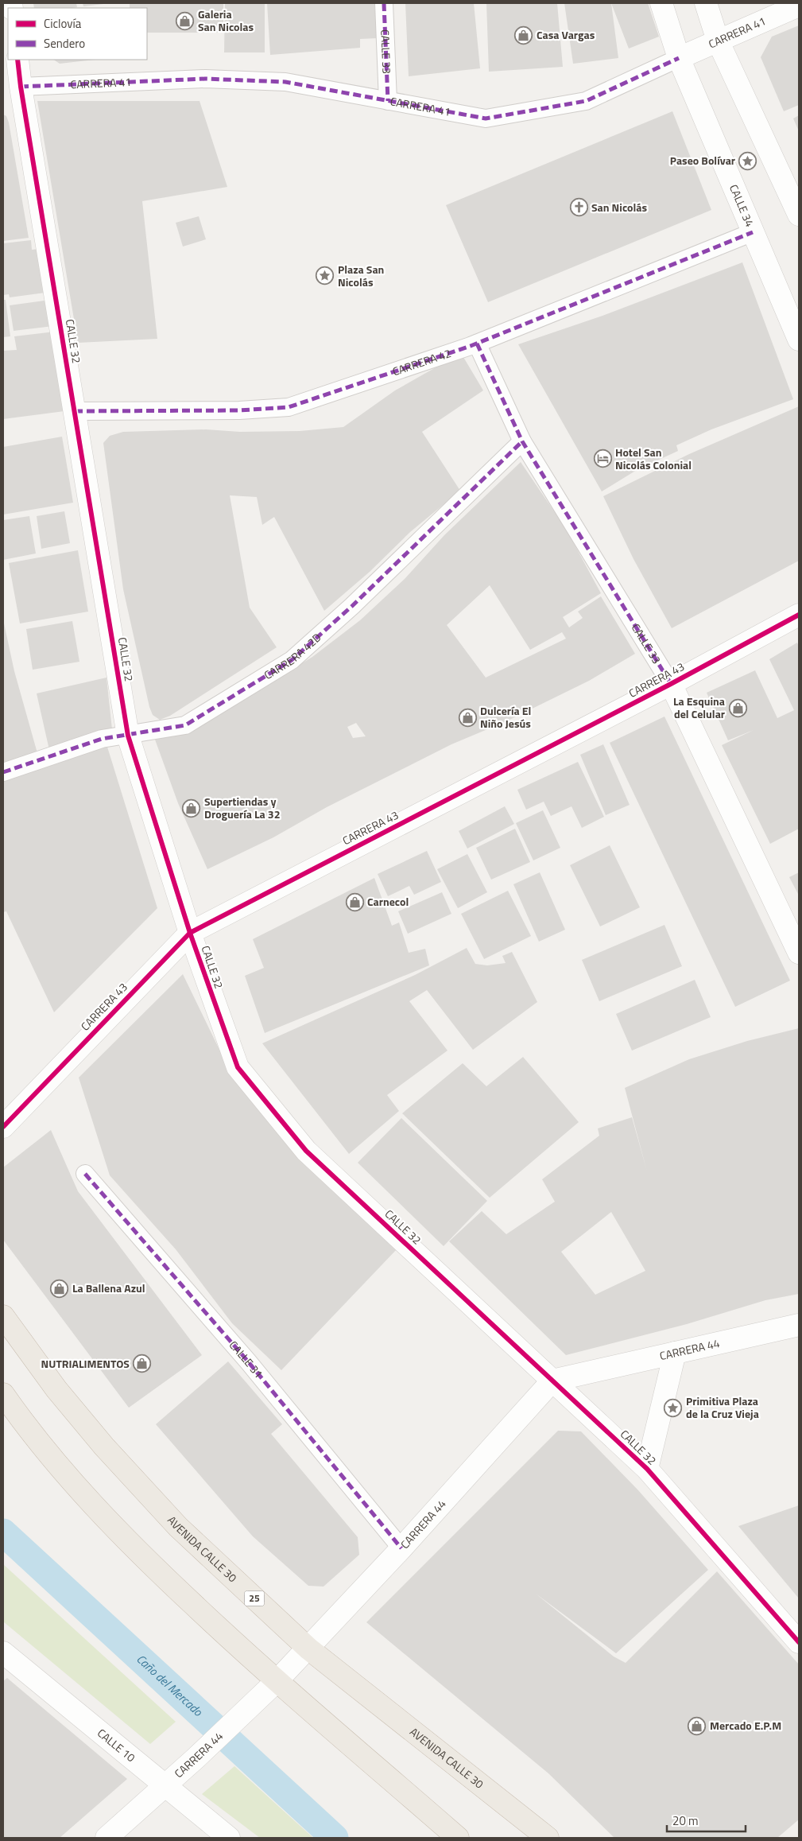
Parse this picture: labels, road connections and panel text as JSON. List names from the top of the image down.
{
  "streets": {
    "highway": ["AVENIDA CALLE 30", "25"],
    "street": [
      "CARRERA 41",
      "CALLE 33",
      "CALLE 34",
      "CALLE 32",
      "CARRERA 42",
      "CARRERA 42D",
      "CARRERA 43",
      "CARRERA 44",
      "CALLE 31",
      "CALLE 10"
    ]
  },
  "crossings": [
    ["CARRERA 41", "CALLE 33"],
    ["CARRERA 41", "CALLE 34"],
    ["CARRERA 41", "CALLE 32"],
    ["CALLE 33", "CARRERA 42"],
    ["CALLE 33", "CARRERA 42D"],
    ["CALLE 33", "CARRERA 43"],
    ["CALLE 34", "CARRERA 42"],
    ["CALLE 32", "CARRERA 42"],
    ["CALLE 32", "CARRERA 42D"],
    ["CALLE 32", "CARRERA 43"],
    ["CALLE 32", "CARRERA 44"],
    ["CARRERA 44", "CALLE 31"],
    ["CARRERA 44", "AVENIDA CALLE 30"],
    ["CARRERA 44", "CALLE 10"]
  ],
  "water": ["Caño del Mercado"],
  "places": {
    "shop": [
      "Galeria San Nicolas",
      "Casa Vargas",
      "La Esquina del Celular",
      "Dulcería El Niño Jesús",
      "Supertiendas y Droguería La 32",
      "Carnecol",
      "La Ballena Azul",
      "NUTRIALIMENTOS",
      "Mercado E.P.M"
    ],
    "place": ["Paseo Bolívar", "Plaza San Nicolás", "Primitiva Plaza de la Cruz Vieja"],
    "church": ["San Nicolás"],
    "hotel": ["Hotel San Nicolás Colonial"]
  },
  "legend": ["Ciclovía", "Sendero"],
  "scale_bar": "20 m"
}
